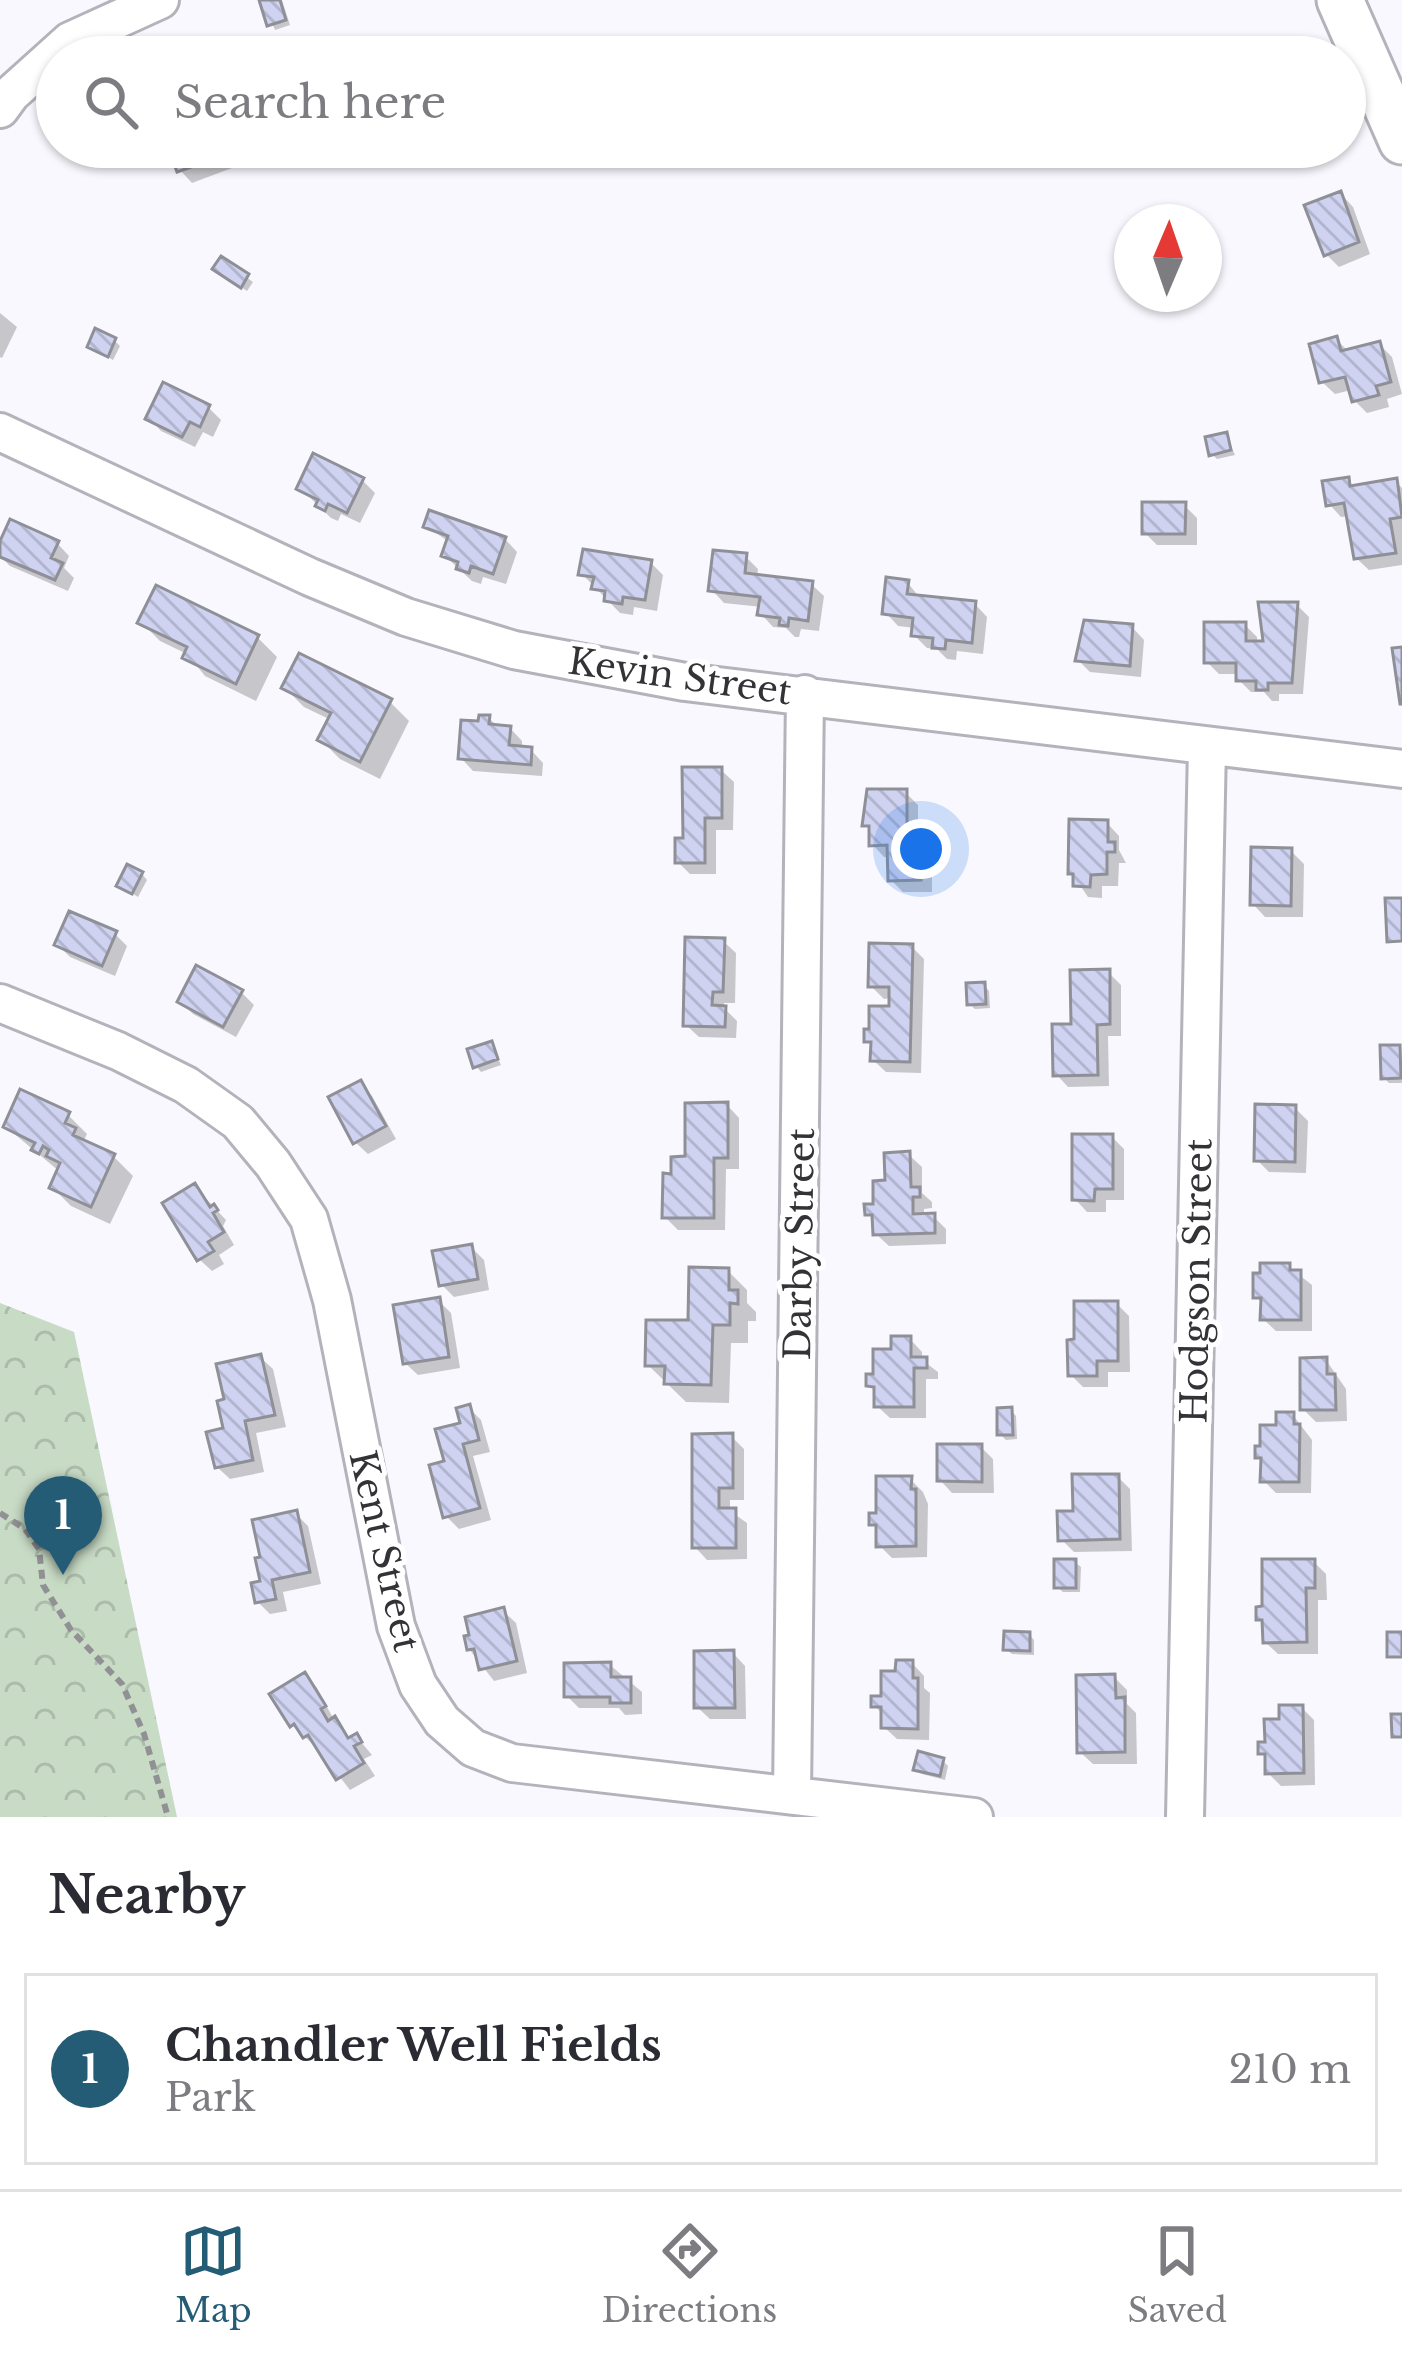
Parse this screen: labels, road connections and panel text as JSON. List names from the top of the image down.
{
  "streets": {
    "street": [
      "Kevin Street",
      "Darby Street",
      "Hodgson Street",
      "Kent Street"
    ]
  },
  "crossings": [
    ["Kevin Street", "Darby Street"],
    ["Kevin Street", "Hodgson Street"],
    ["Darby Street", "Kent Street"]
  ],
  "north": "top",
  "page": {
    "search": "Search here",
    "pins": "1",
    "heading": "Nearby",
    "list": [
      {
        "mark": "1",
        "name": "Chandler Well Fields",
        "note": "Park",
        "value": "210 m"
      }
    ],
    "nav": ["Map", "Directions", "Saved"]
  }
}
